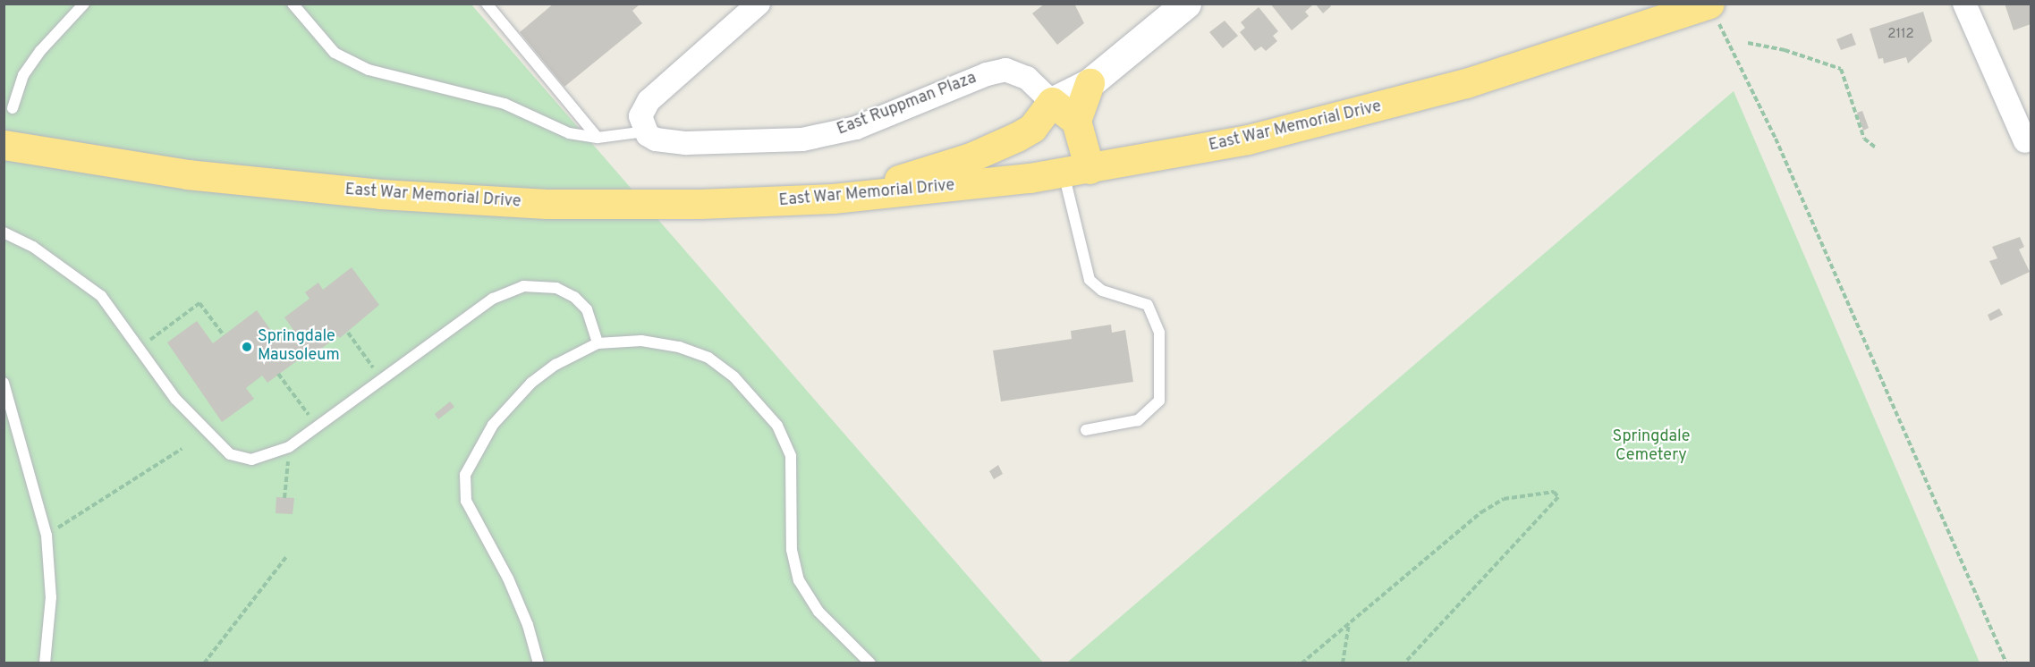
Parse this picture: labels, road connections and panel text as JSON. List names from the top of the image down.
{
  "streets": {
    "highway": ["East War Memorial Drive"],
    "street": ["East Ruppman Plaza"]
  },
  "parks": ["Springdale Cemetery"],
  "places": ["Springdale Mausoleum"],
  "house_numbers": ["2112"]
}
